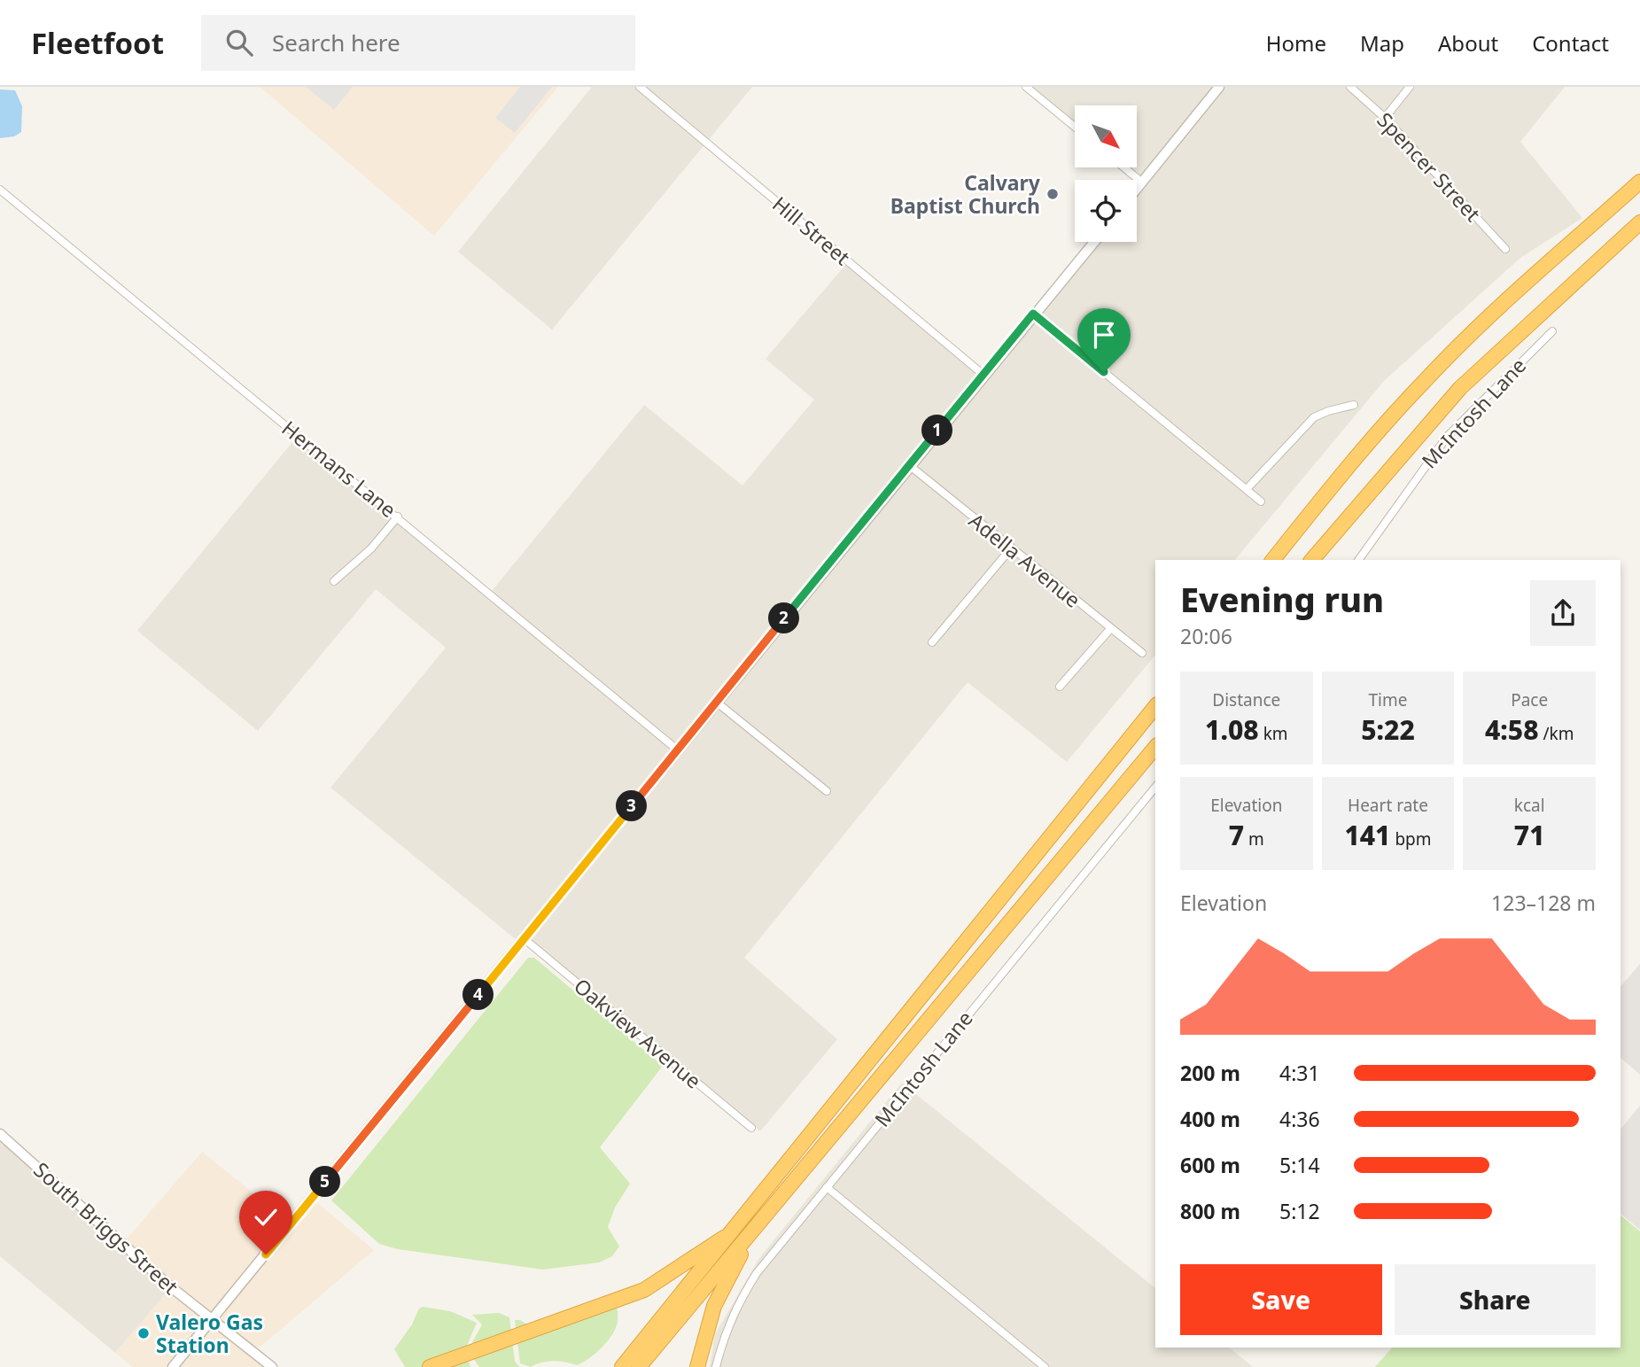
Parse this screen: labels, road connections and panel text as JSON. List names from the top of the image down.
{
  "streets": {
    "street": [
      "Spencer Street",
      "Hill Street",
      "McIntosh Lane",
      "Hermans Lane",
      "Adella Avenue",
      "Oakview Avenue",
      "South Briggs Street"
    ]
  },
  "places": ["Calvary Baptist Church", "Valero Gas Station"],
  "north": "bottom right",
  "page": {
    "header": "Fleetfoot",
    "search": "Search here",
    "nav": [
      "Home",
      "Map",
      "About",
      "Contact"
    ],
    "pins": [
      "1",
      "2",
      "3",
      "4",
      "5"
    ],
    "heading": ["Evening run", "20:06"],
    "stats": [
      ["Distance", "1.08 km"],
      ["Time", "5:22"],
      ["Pace", "4:58 /km"],
      ["Elevation", "7 m"],
      ["Heart rate", "141 bpm"],
      ["kcal", "71"]
    ],
    "chart": ["Elevation", "123–128 m"],
    "list": [
      {
        "name": "200 m",
        "note": "4:31"
      },
      {
        "name": "400 m",
        "note": "4:36"
      },
      {
        "name": "600 m",
        "note": "5:14"
      },
      {
        "name": "800 m",
        "note": "5:12"
      }
    ],
    "buttons": ["Save", "Share"]
  }
}
